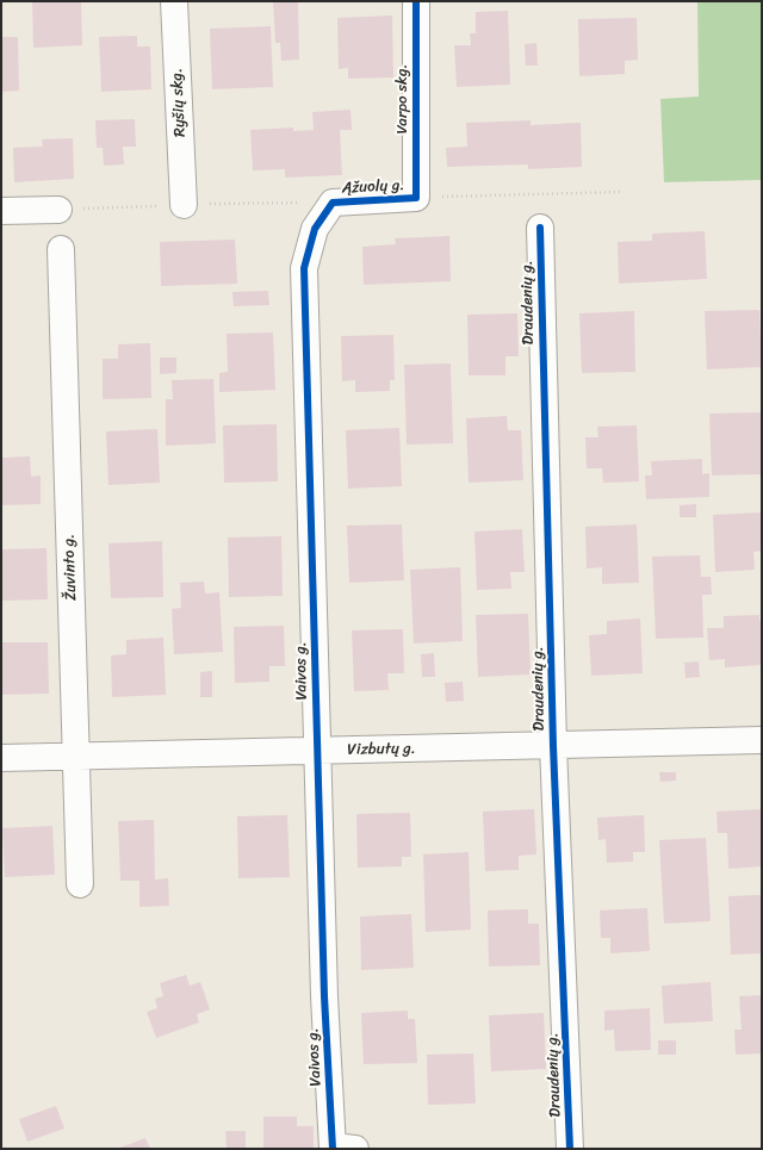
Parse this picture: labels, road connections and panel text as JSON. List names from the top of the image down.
{
  "streets": {
    "street": [
      "Varpo skg.",
      "Ryšių skg.",
      "Ąžuolų g.",
      "Draudenių g.",
      "Žuvinto g.",
      "Vaivos g.",
      "Vizbutų g."
    ]
  },
  "crossings": [
    ["Varpo skg.", "Ąžuolų g."],
    ["Ąžuolų g.", "Vaivos g."],
    ["Draudenių g.", "Vizbutų g."],
    ["Žuvinto g.", "Vizbutų g."],
    ["Vaivos g.", "Vizbutų g."]
  ]
}
